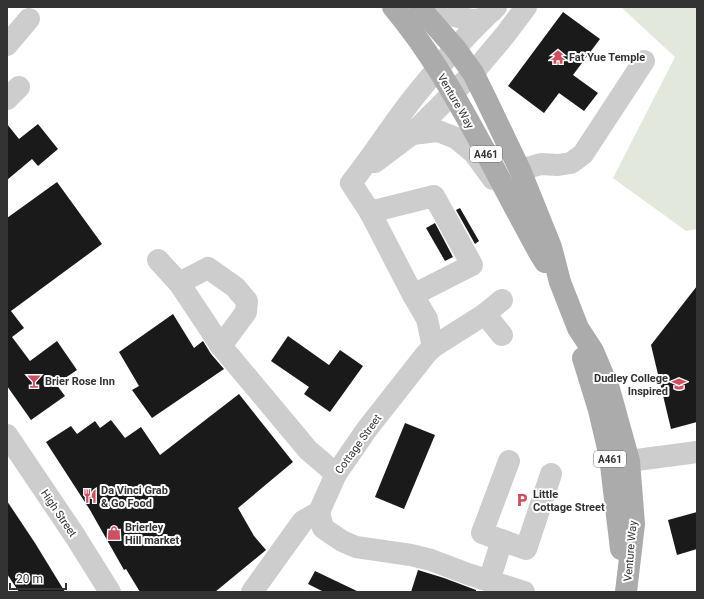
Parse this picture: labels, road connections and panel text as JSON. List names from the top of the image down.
{
  "streets": {
    "main road": ["Venture Way", "A461"],
    "street": ["Cottage Street", "High Street"]
  },
  "places": {
    "temple": ["Fat Yue Temple"],
    "bar": ["Brier Rose Inn"],
    "school or university": ["Dudley College Inspired"],
    "restaurant": ["Da Vinci Grab & Go Food"],
    "parking": ["Little Cottage Street"],
    "shop": ["Brierley Hill market"]
  },
  "scale_bar": "20 m"
}
